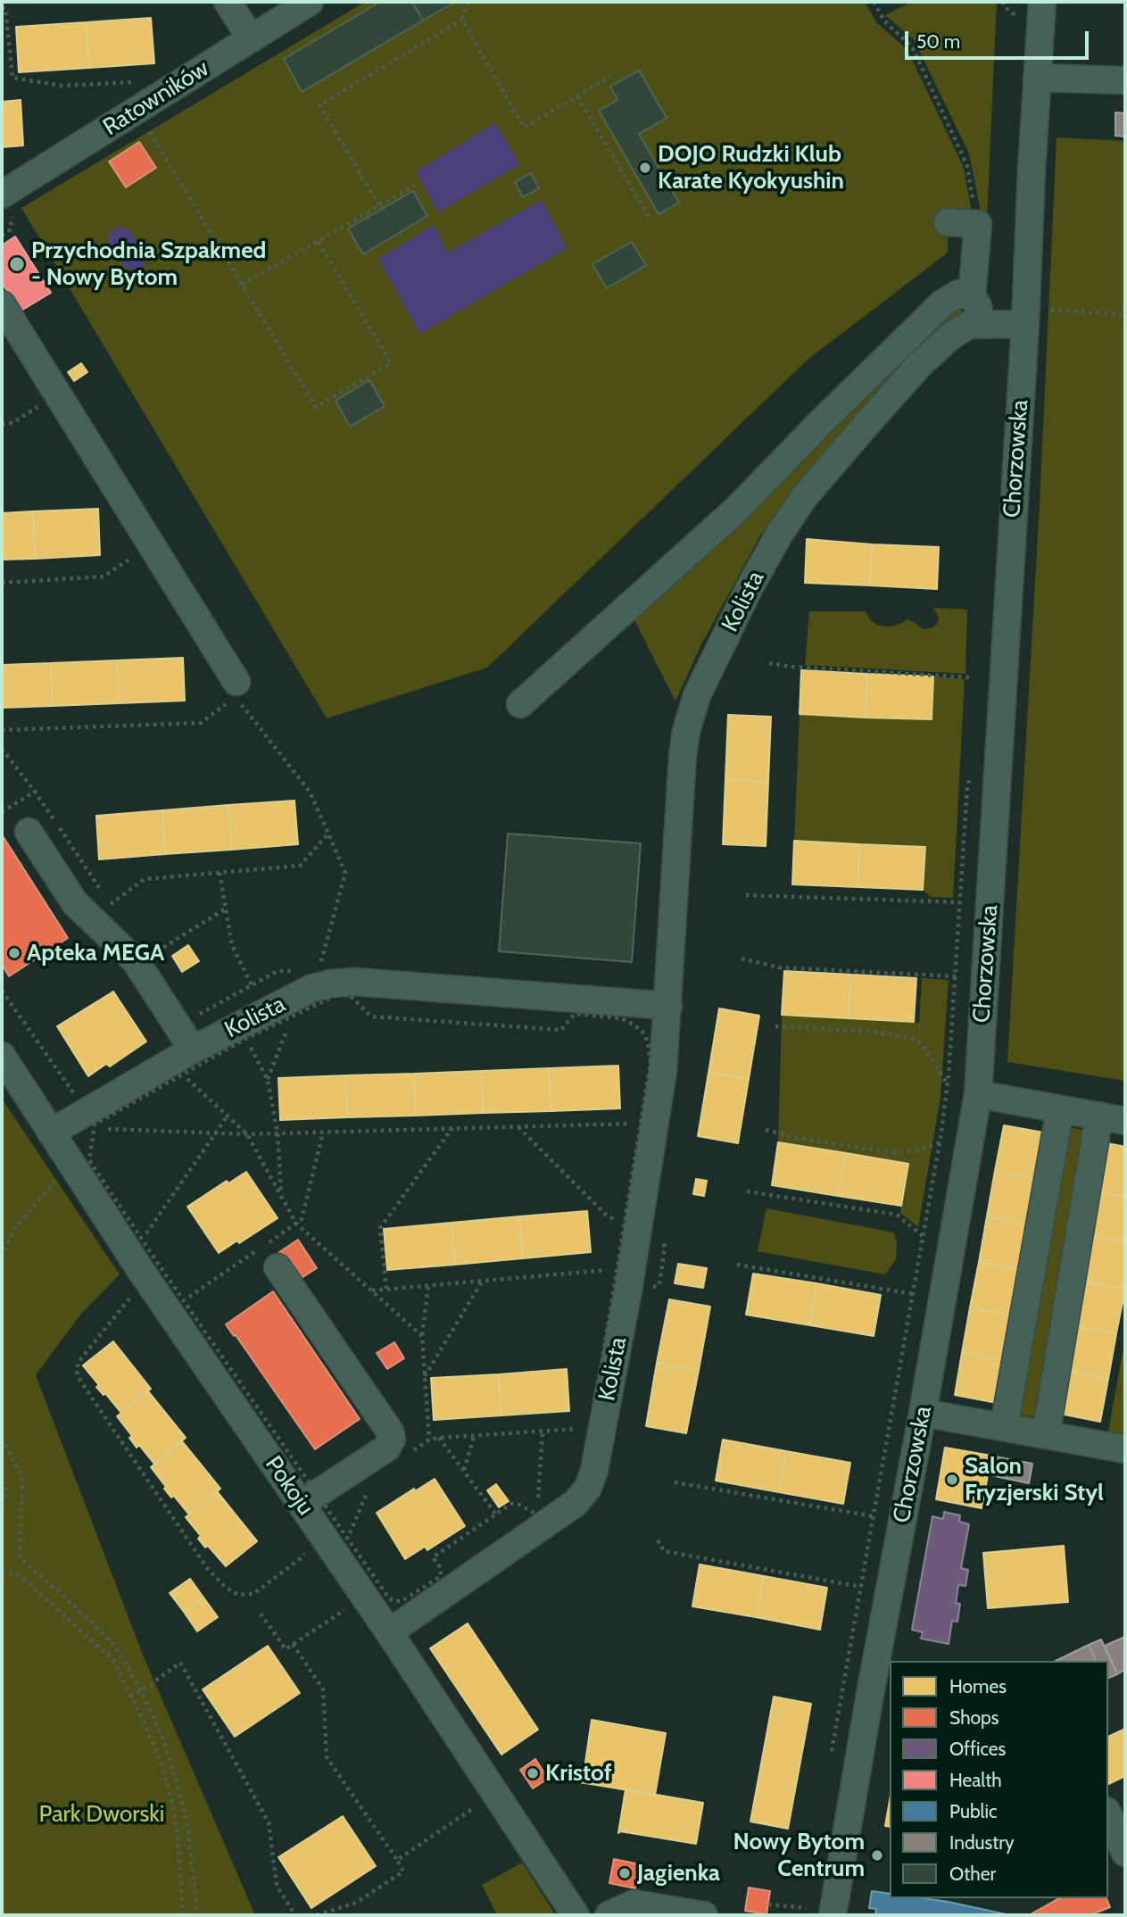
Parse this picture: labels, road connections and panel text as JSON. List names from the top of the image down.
{
  "streets": {
    "street": [
      "Ratowników",
      "Chorzowska",
      "Kolista",
      "Pokoju"
    ]
  },
  "crossings": [
    ["Chorzowska", "Kolista"],
    ["Kolista", "Pokoju"]
  ],
  "parks": ["Park Dworski"],
  "places": [
    "DOJO Rudzki Klub Karate Kyokyushin",
    "Przychodnia Szpakmed - Nowy Bytom",
    "Apteka MEGA",
    "Salon Fryzjerski Styl",
    "Kristof",
    "Nowy Bytom Centrum",
    "Jagienka"
  ],
  "legend": [
    "Homes",
    "Shops",
    "Offices",
    "Health",
    "Public",
    "Industry",
    "Other"
  ],
  "scale_bar": "50 m"
}
